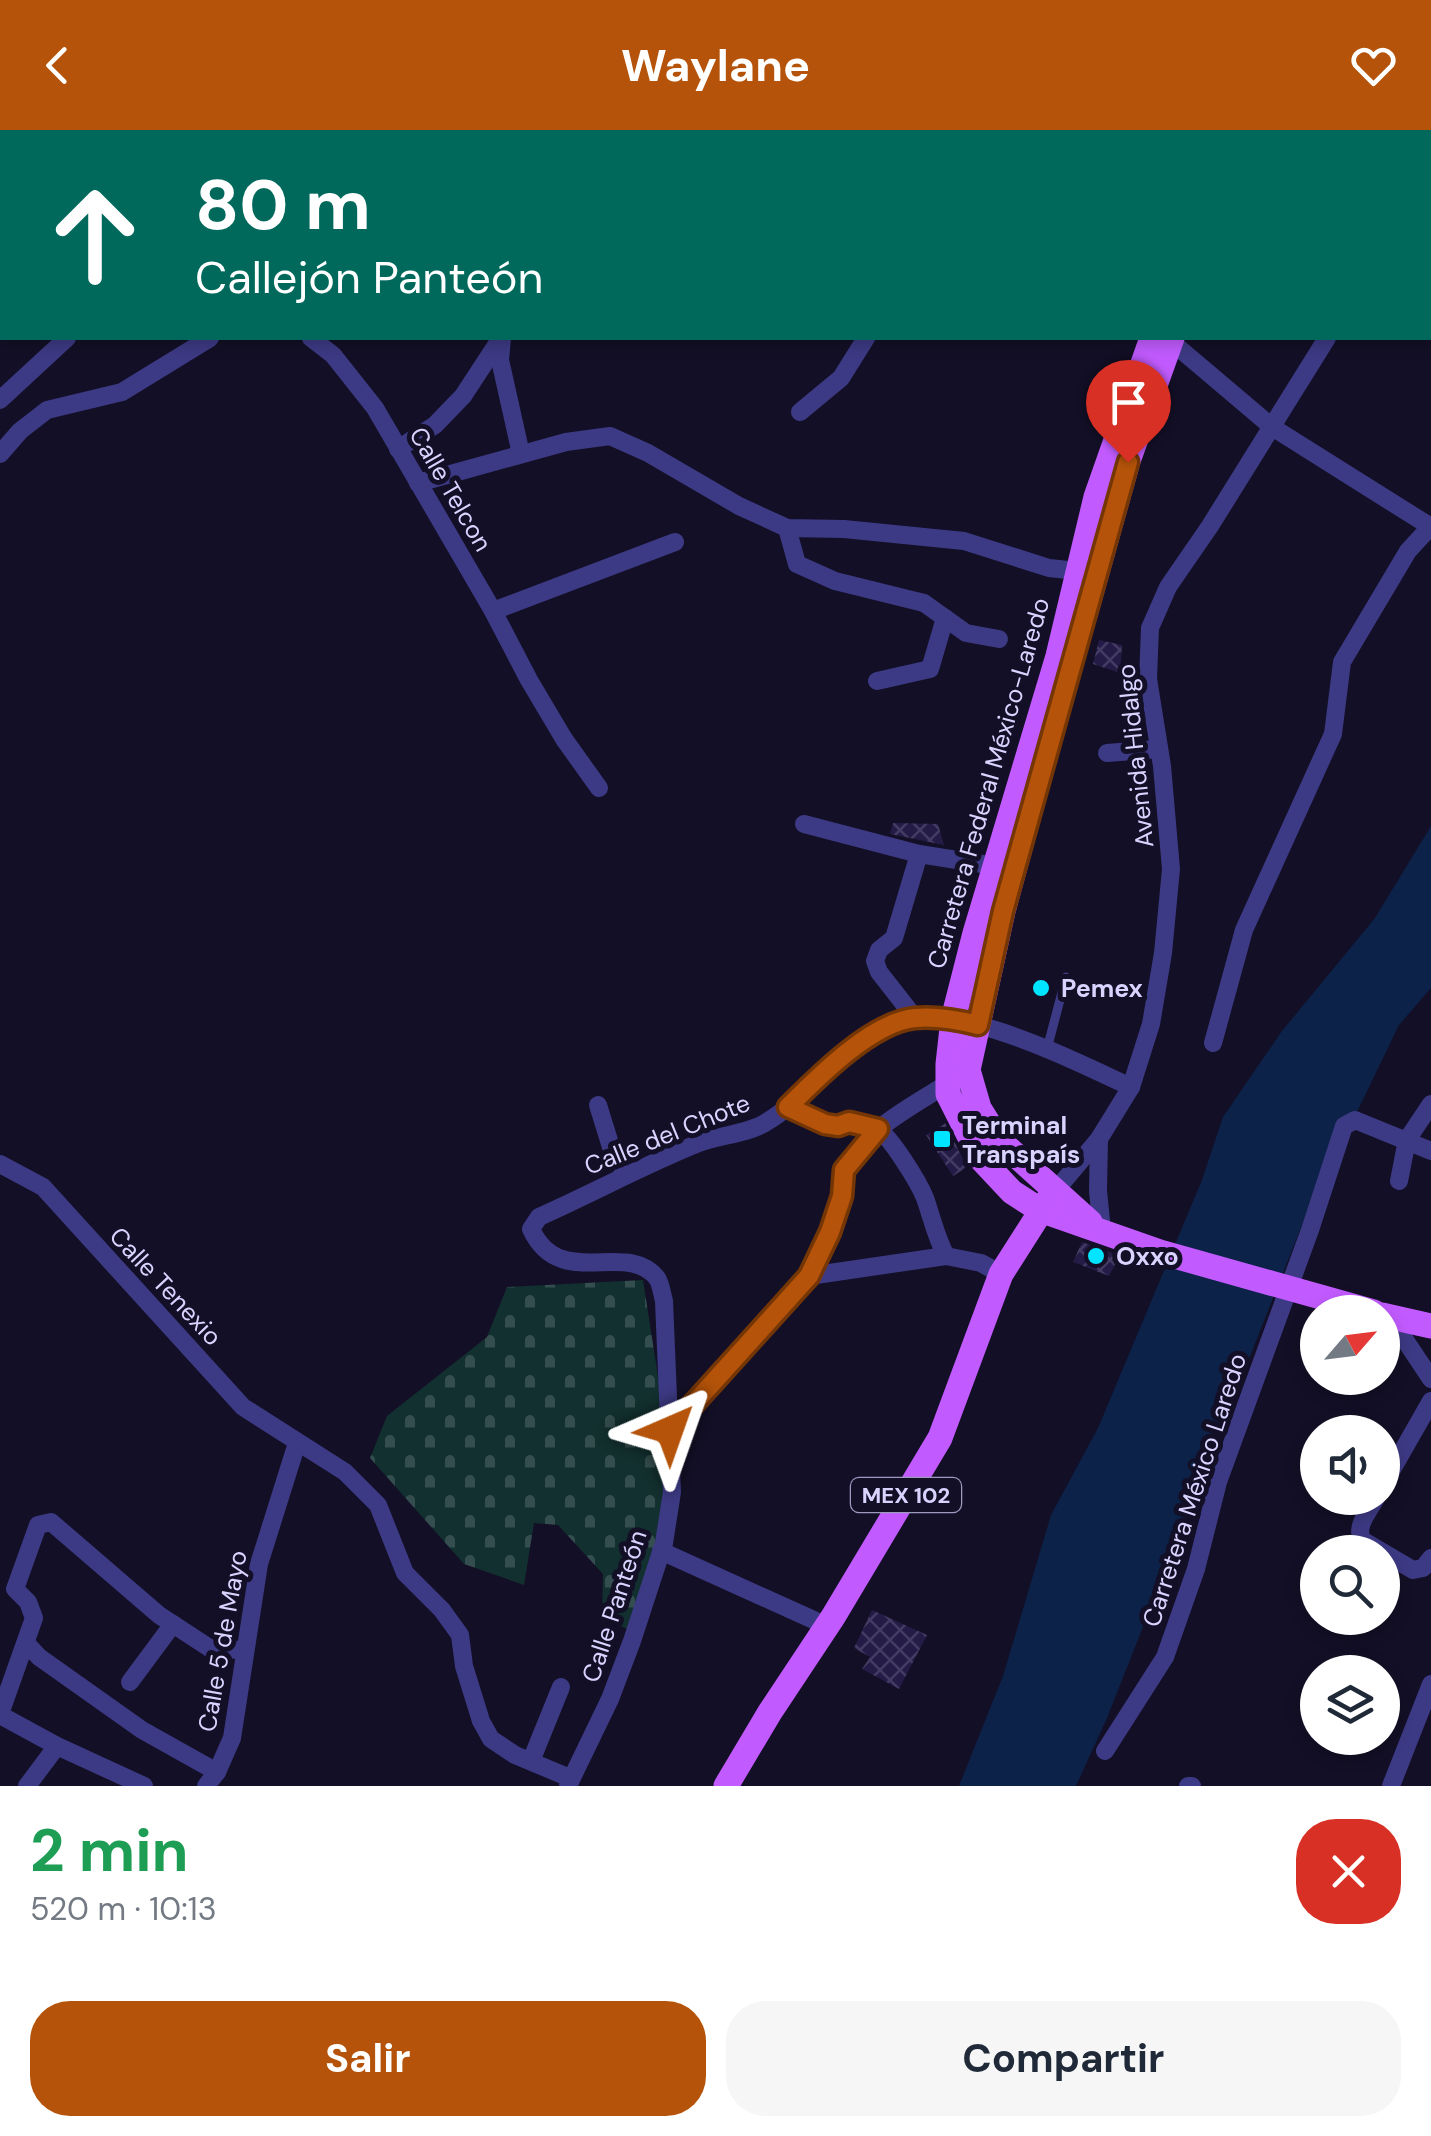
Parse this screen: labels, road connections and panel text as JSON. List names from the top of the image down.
{
  "streets": {
    "main road": ["Carretera Federal México-Laredo", "MEX 102"],
    "street": [
      "Calle Telcon",
      "Avenida Hidalgo",
      "Calle del Chote",
      "Calle Tenexio",
      "Carretera México Laredo",
      "Calle Panteón",
      "Calle 5 de Mayo"
    ]
  },
  "crossings": [
    ["Avenida Hidalgo", "Carretera Federal México-Laredo"],
    ["Avenida Hidalgo", "Calle del Chote"],
    ["Avenida Hidalgo", "MEX 102"],
    ["Carretera Federal México-Laredo", "Calle del Chote"],
    ["Carretera Federal México-Laredo", "MEX 102"],
    ["Calle del Chote", "Calle Panteón"],
    ["Calle Tenexio", "Calle Panteón"],
    ["Calle Tenexio", "Calle 5 de Mayo"]
  ],
  "places": {
    "other": ["Pemex", "Oxxo"],
    "transit": ["Terminal Transpaís"]
  },
  "north": "top right",
  "page": {
    "header": "Waylane",
    "turn": ["80 m", "Callejón Panteón"],
    "heading": ["2 min", "520 m · 10:13"],
    "buttons": ["Salir", "Compartir"]
  }
}
